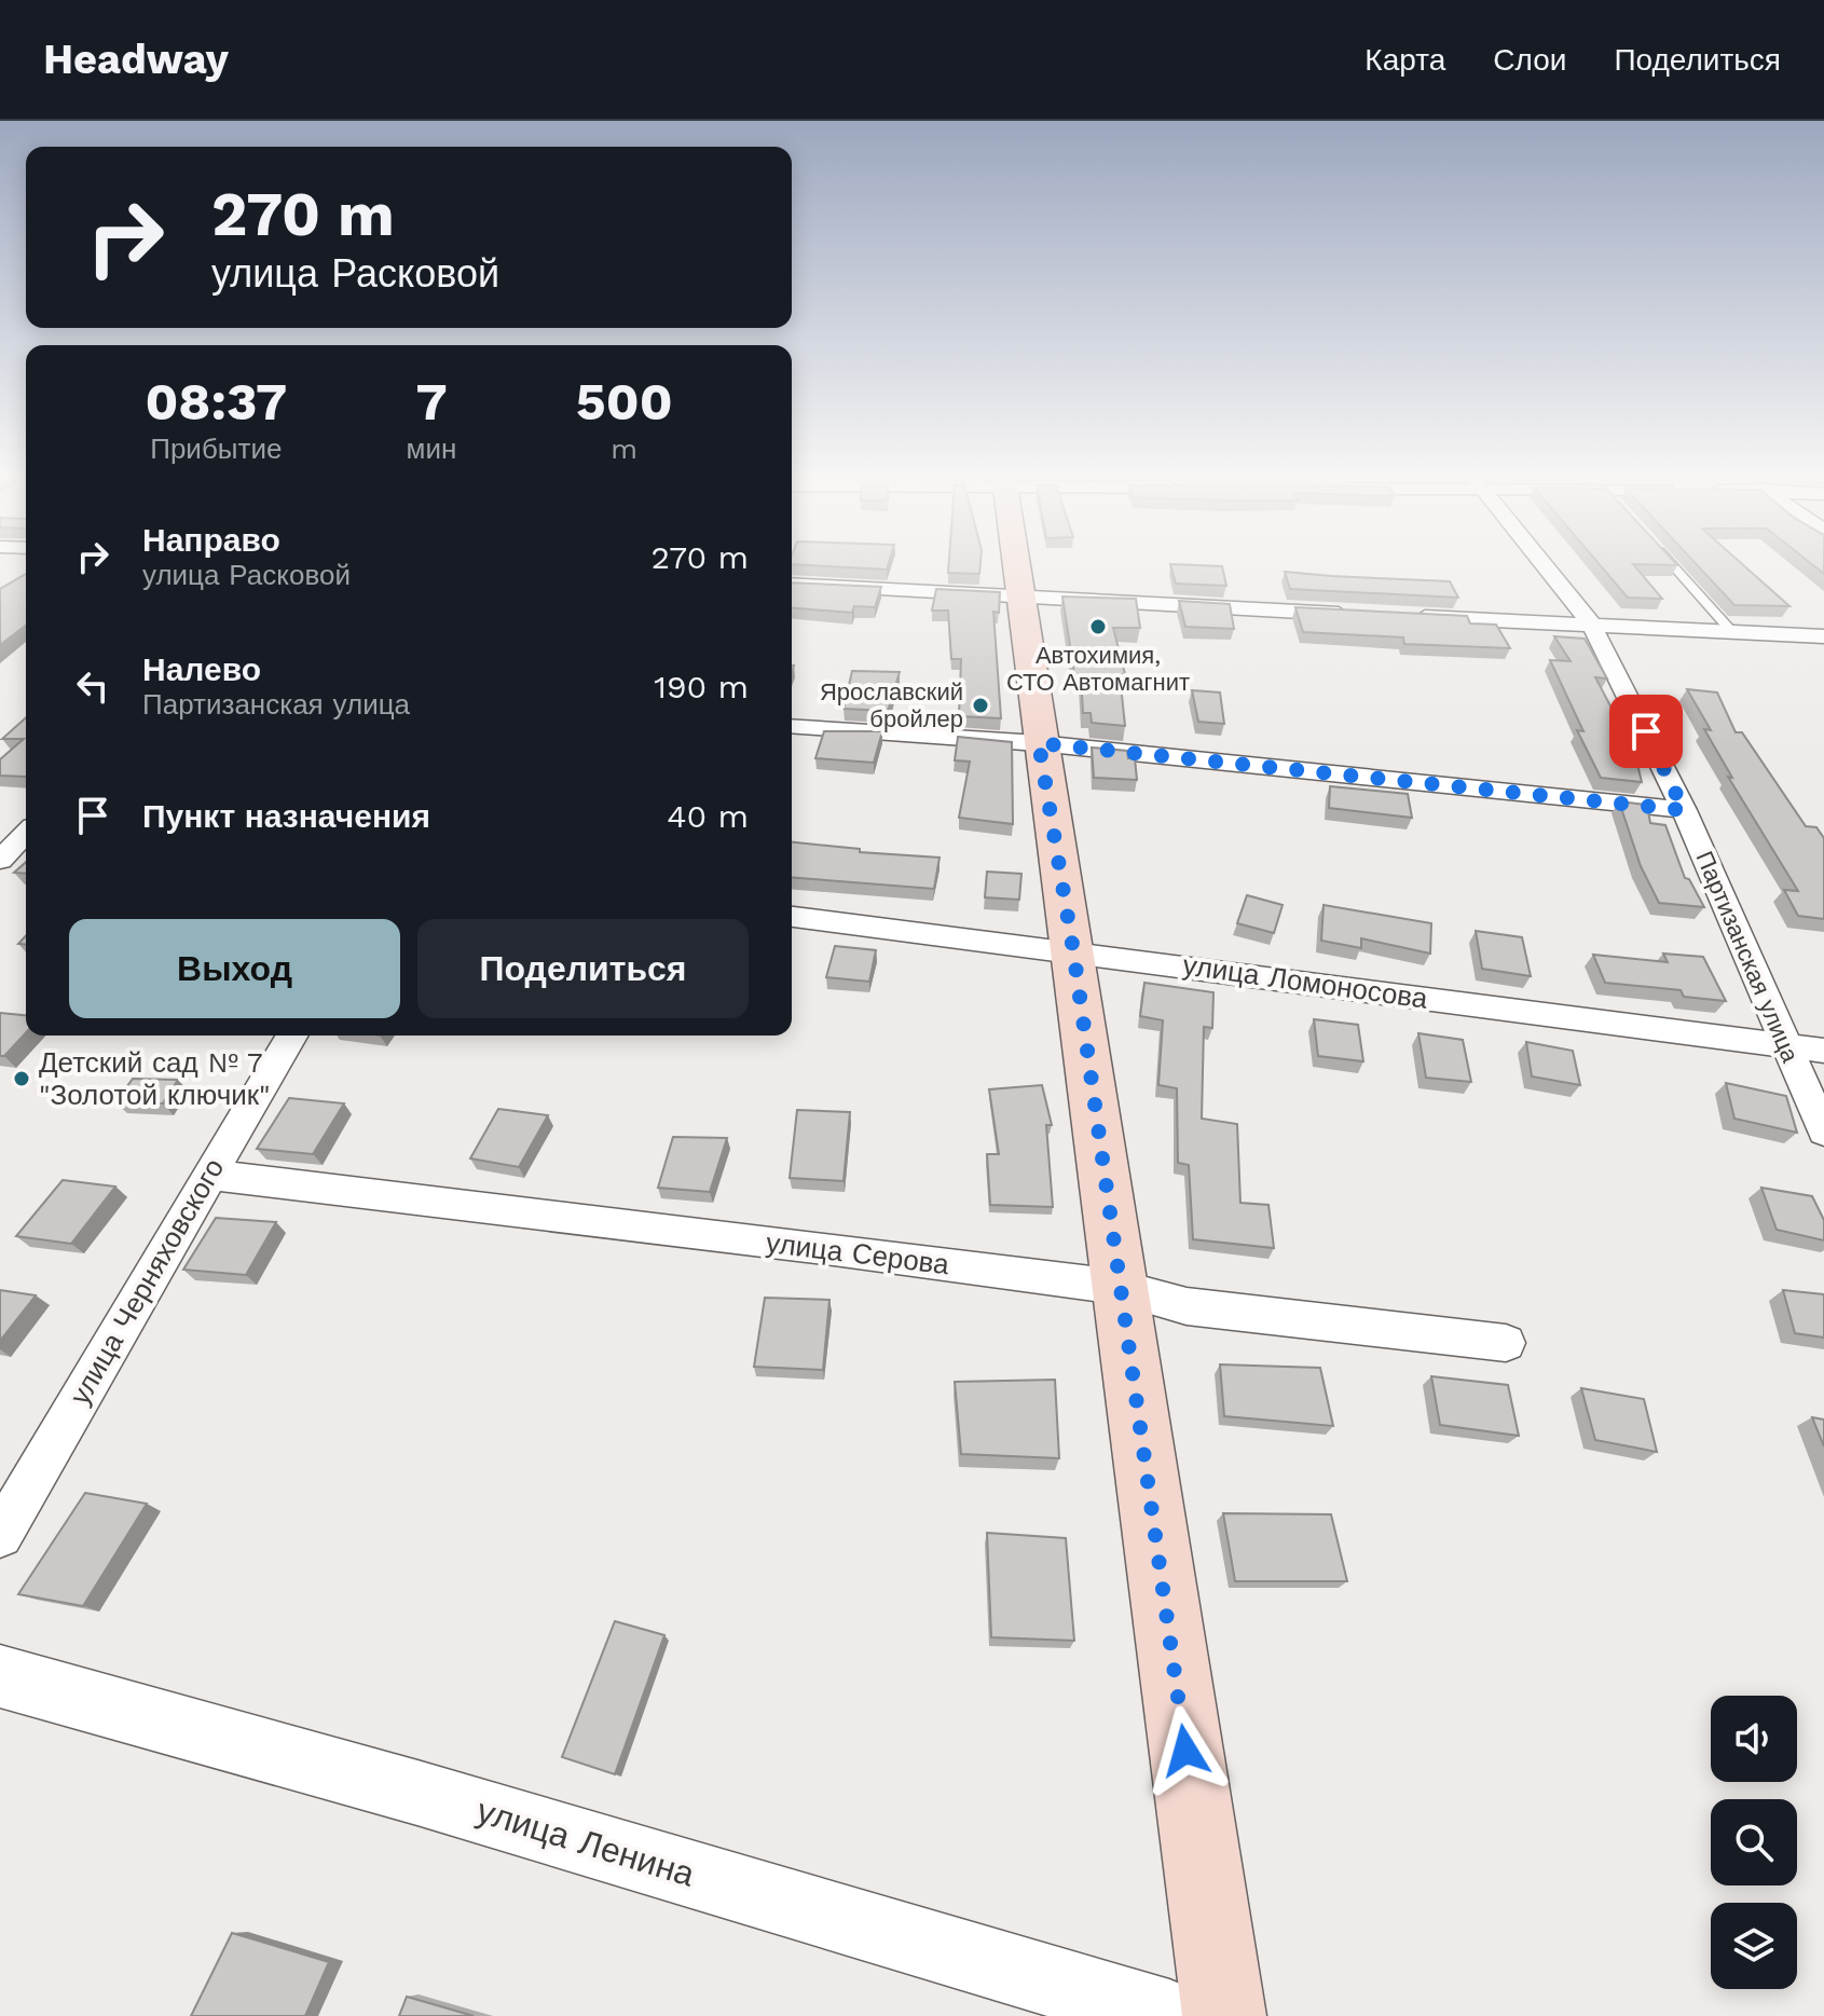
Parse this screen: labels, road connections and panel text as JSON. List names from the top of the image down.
{
  "streets": {
    "street": [
      "Партизанская улица",
      "улица Ломоносова",
      "улица Серова",
      "улица Черняховского",
      "улица Ленина"
    ]
  },
  "crossings": [
    ["Партизанская улица", "улица Ломоносова"],
    ["улица Серова", "улица Черняховского"]
  ],
  "places": ["Автохимия, СТО Автомагнит", "Ярославский бройлер", "Детский сад № 7 \"Золотой ключик\""],
  "page": {
    "header": "Headway",
    "nav": ["Карта", "Слои", "Поделиться"],
    "turn": ["270 m", "улица Расковой"],
    "eta": [
      "08:37",
      "Прибытие",
      "7",
      "мин",
      "500",
      "m"
    ],
    "list": [
      {
        "name": "Направо",
        "note": "улица Расковой",
        "value": "270 m"
      },
      {
        "name": "Налево",
        "note": "Партизанская улица",
        "value": "190 m"
      },
      {
        "name": "Пункт назначения",
        "value": "40 m"
      }
    ],
    "buttons": ["Выход", "Поделиться"]
  }
}
